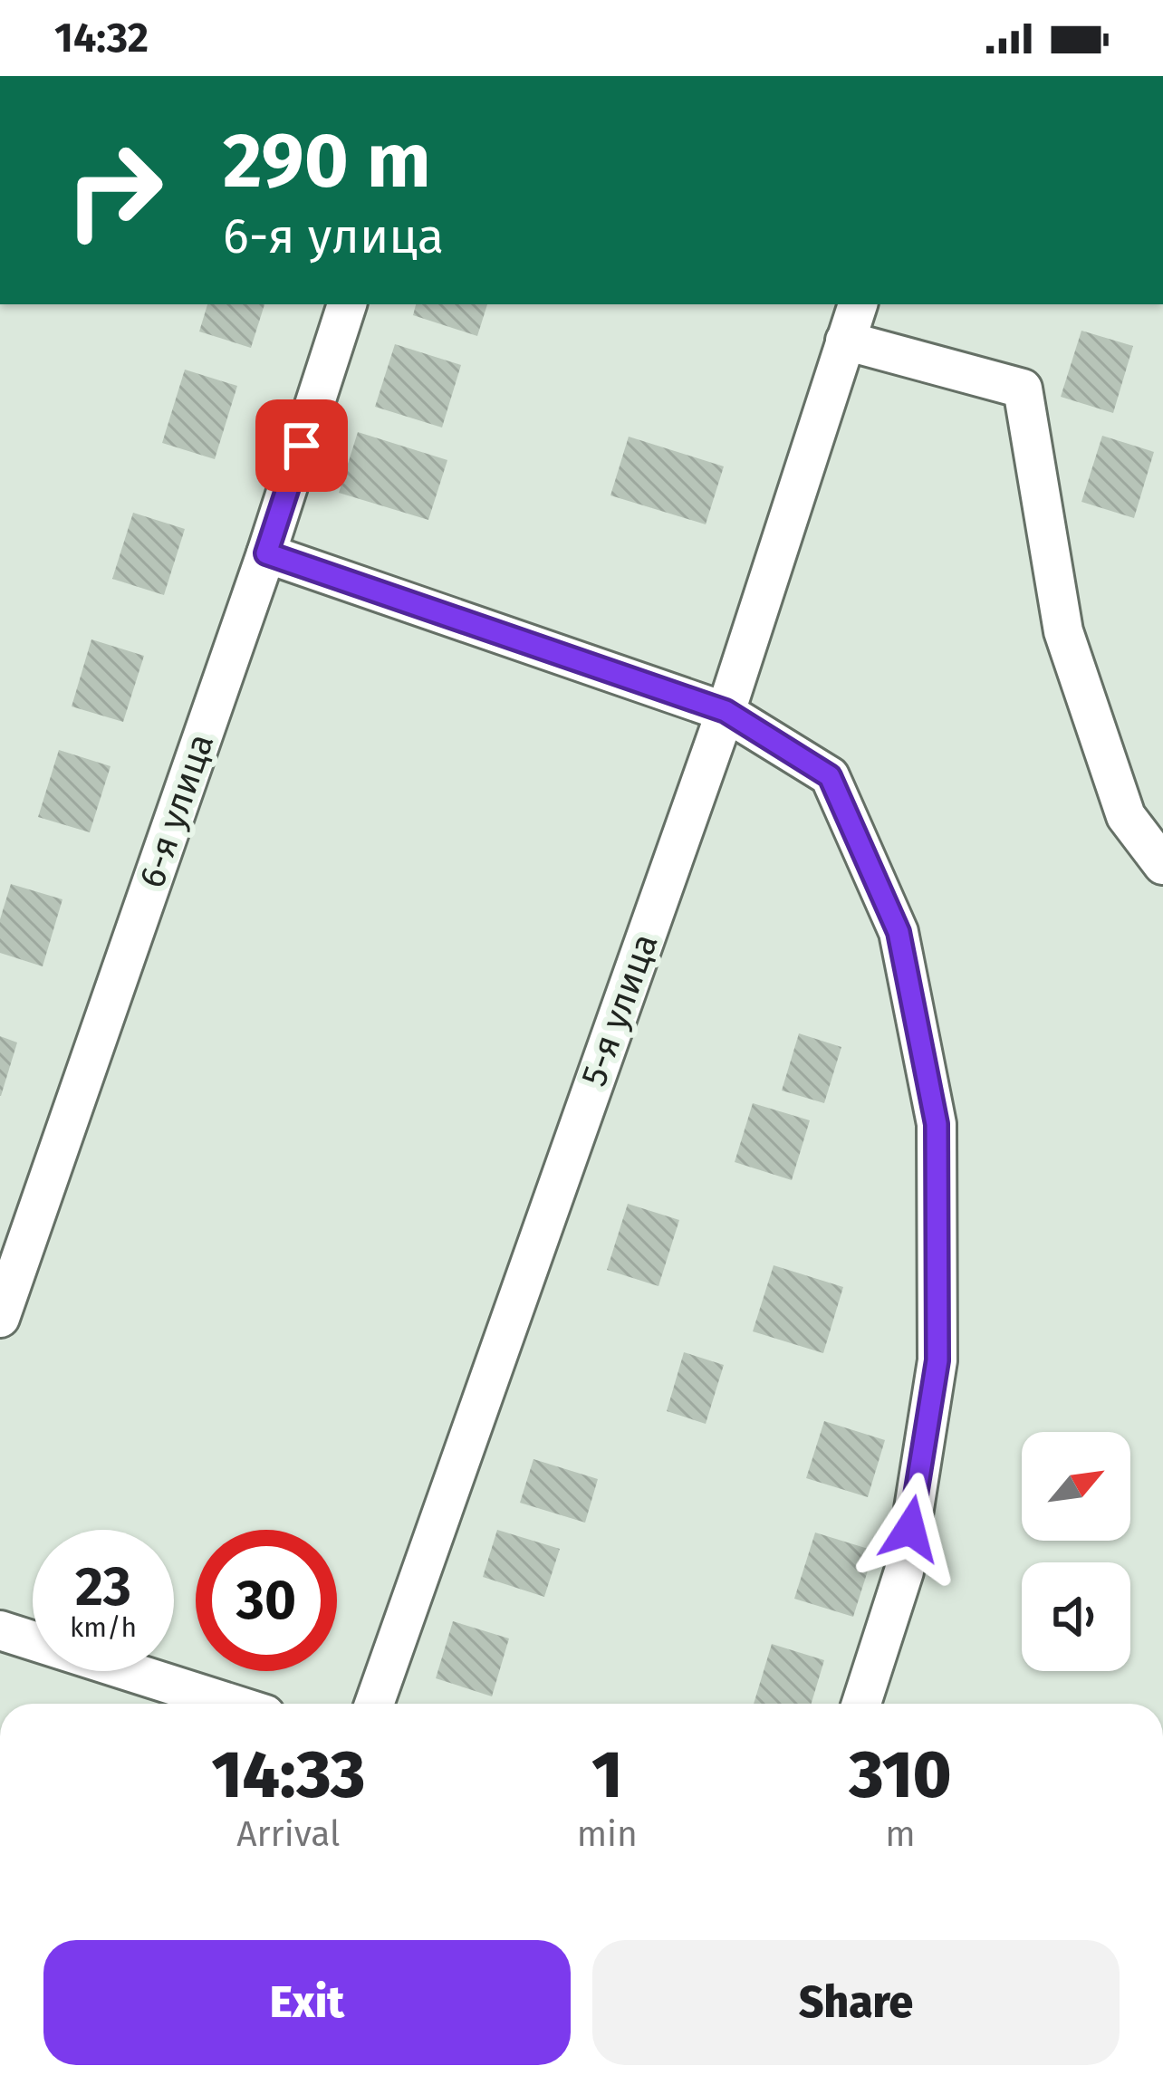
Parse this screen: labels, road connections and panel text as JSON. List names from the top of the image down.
{
  "streets": {
    "street": ["6-я улица", "5-я улица"]
  },
  "north": "top right",
  "page": {
    "status": "14:32",
    "turn": ["290 m", "6-я улица"],
    "speed": "23 km/h",
    "limit": "30",
    "eta": [
      "14:33",
      "Arrival",
      "1",
      "min",
      "310",
      "m"
    ],
    "buttons": ["Exit", "Share"]
  }
}
